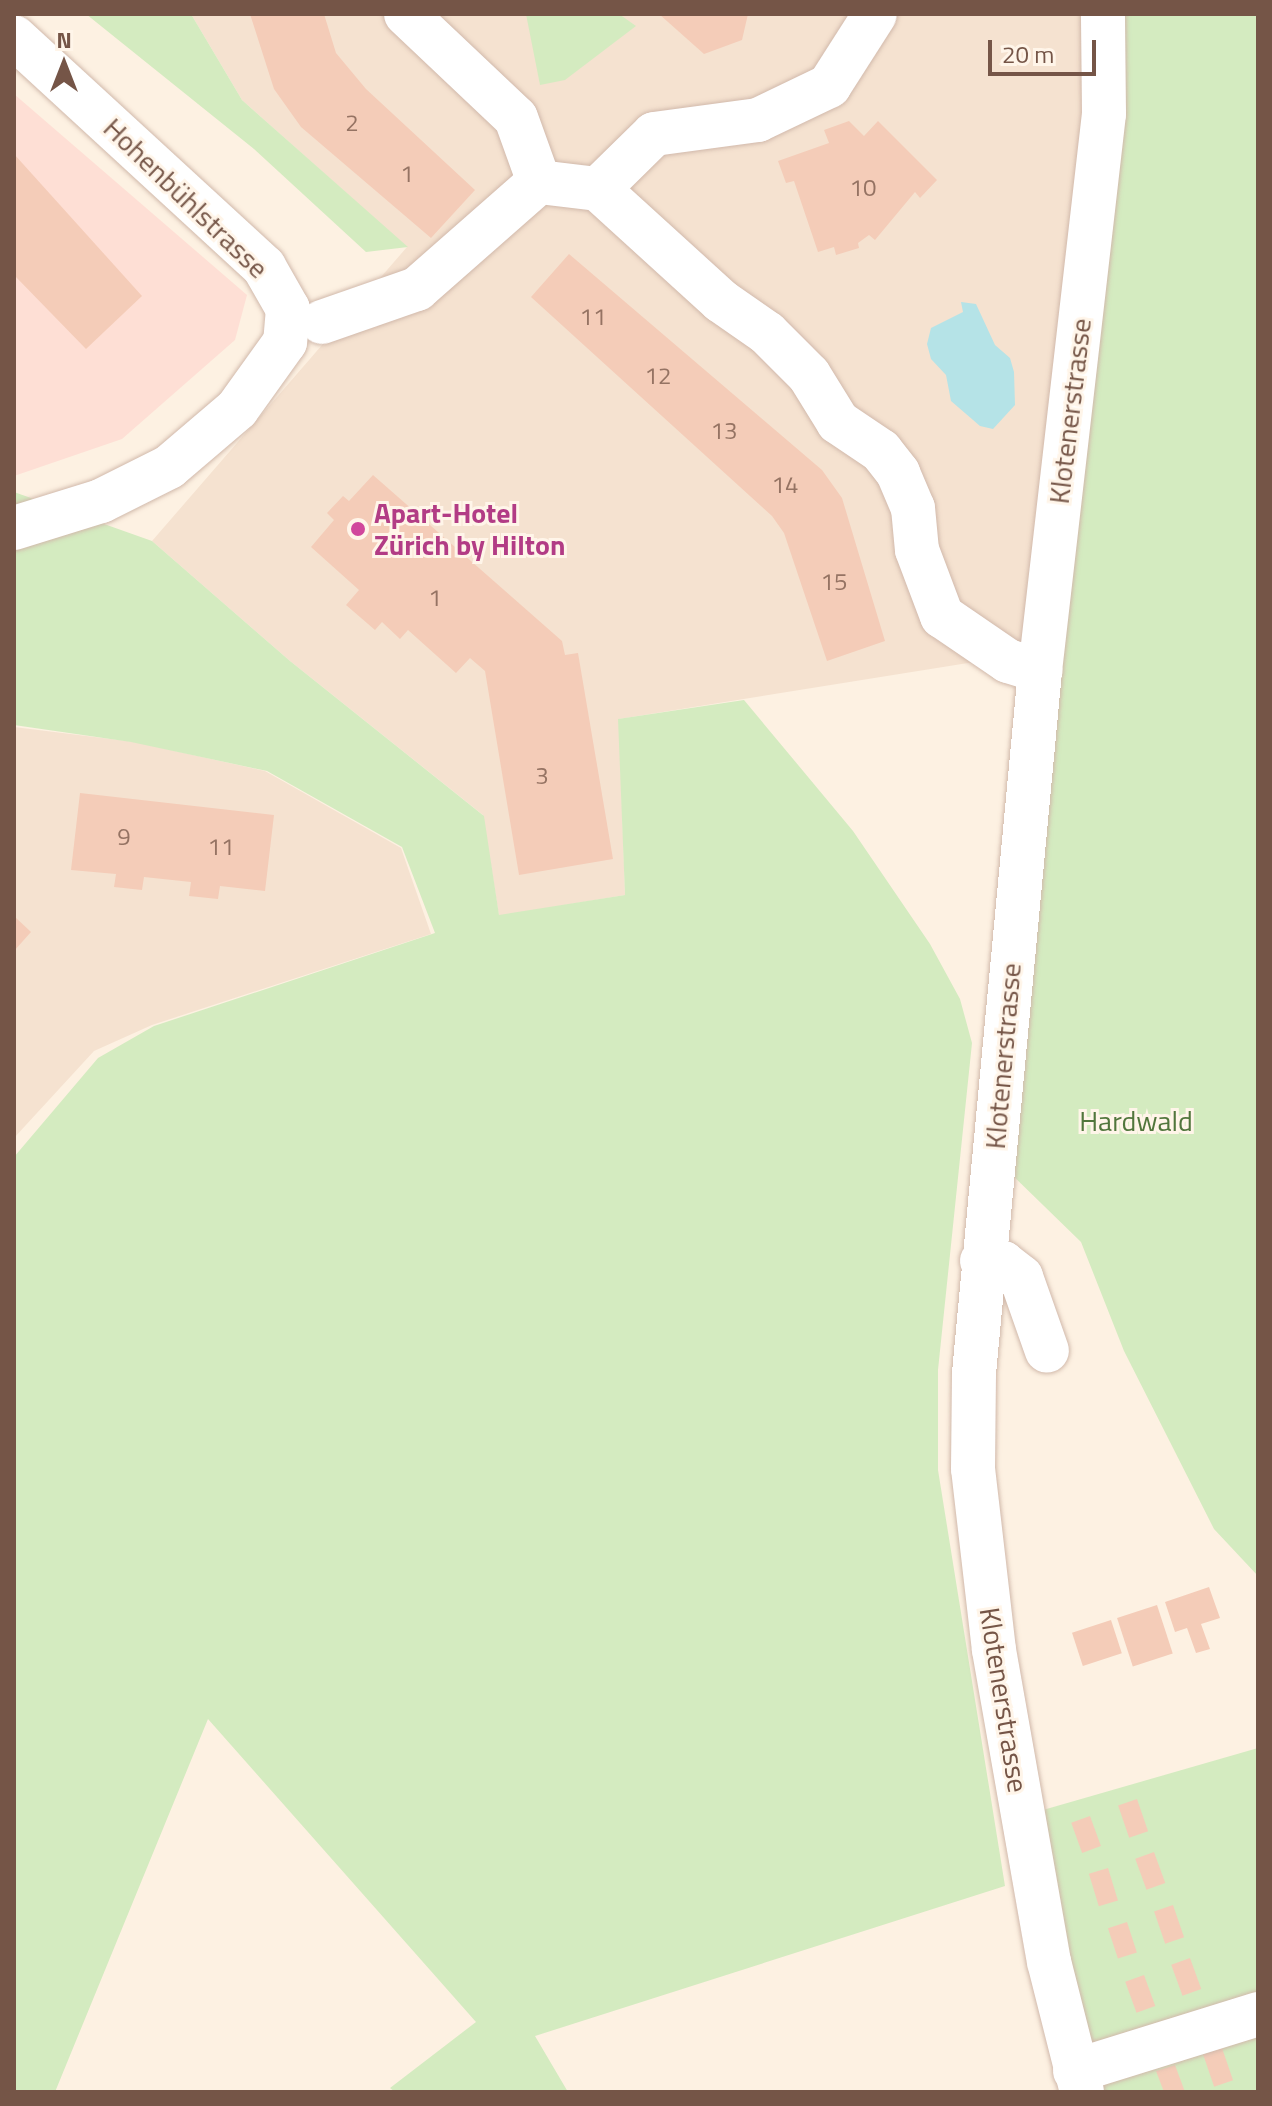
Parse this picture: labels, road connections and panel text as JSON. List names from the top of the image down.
{
  "streets": {
    "street": ["Hohenbühlstrasse", "Klotenerstrasse"]
  },
  "parks": ["Hardwald"],
  "places": ["Apart-Hotel Zürich by Hilton"],
  "house_numbers": [
    "2",
    "1",
    "10",
    "11",
    "12",
    "13",
    "14",
    "15",
    "1",
    "3",
    "9",
    "11"
  ],
  "scale_bar": "20 m",
  "north": "top"
}
